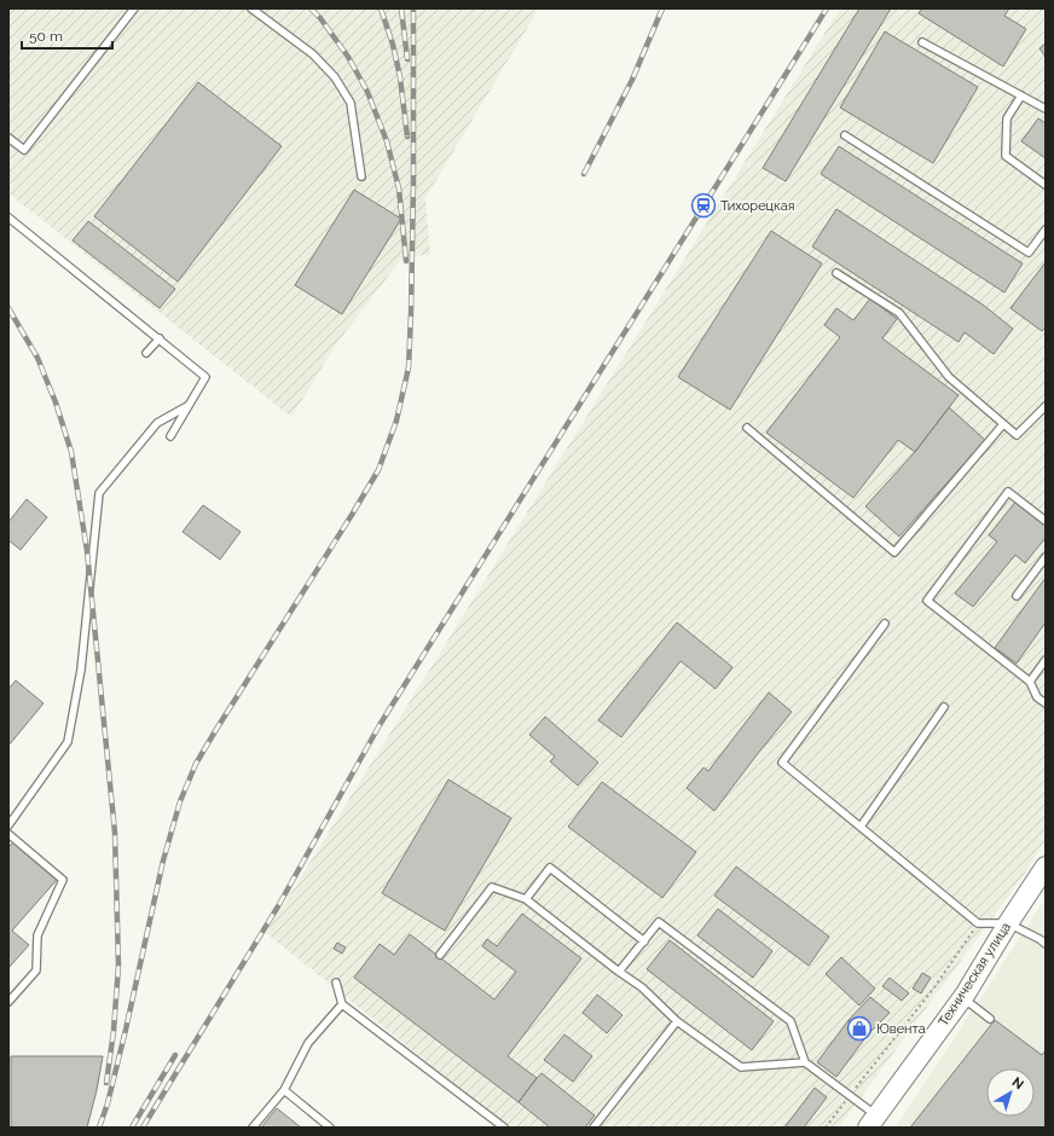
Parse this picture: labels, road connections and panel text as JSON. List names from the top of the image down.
{
  "streets": {
    "main road": ["Техническая улица"]
  },
  "places": {
    "station": ["Тихорецкая"],
    "shop": ["Ювента"]
  },
  "scale_bar": "50 m",
  "north": "top right"
}
